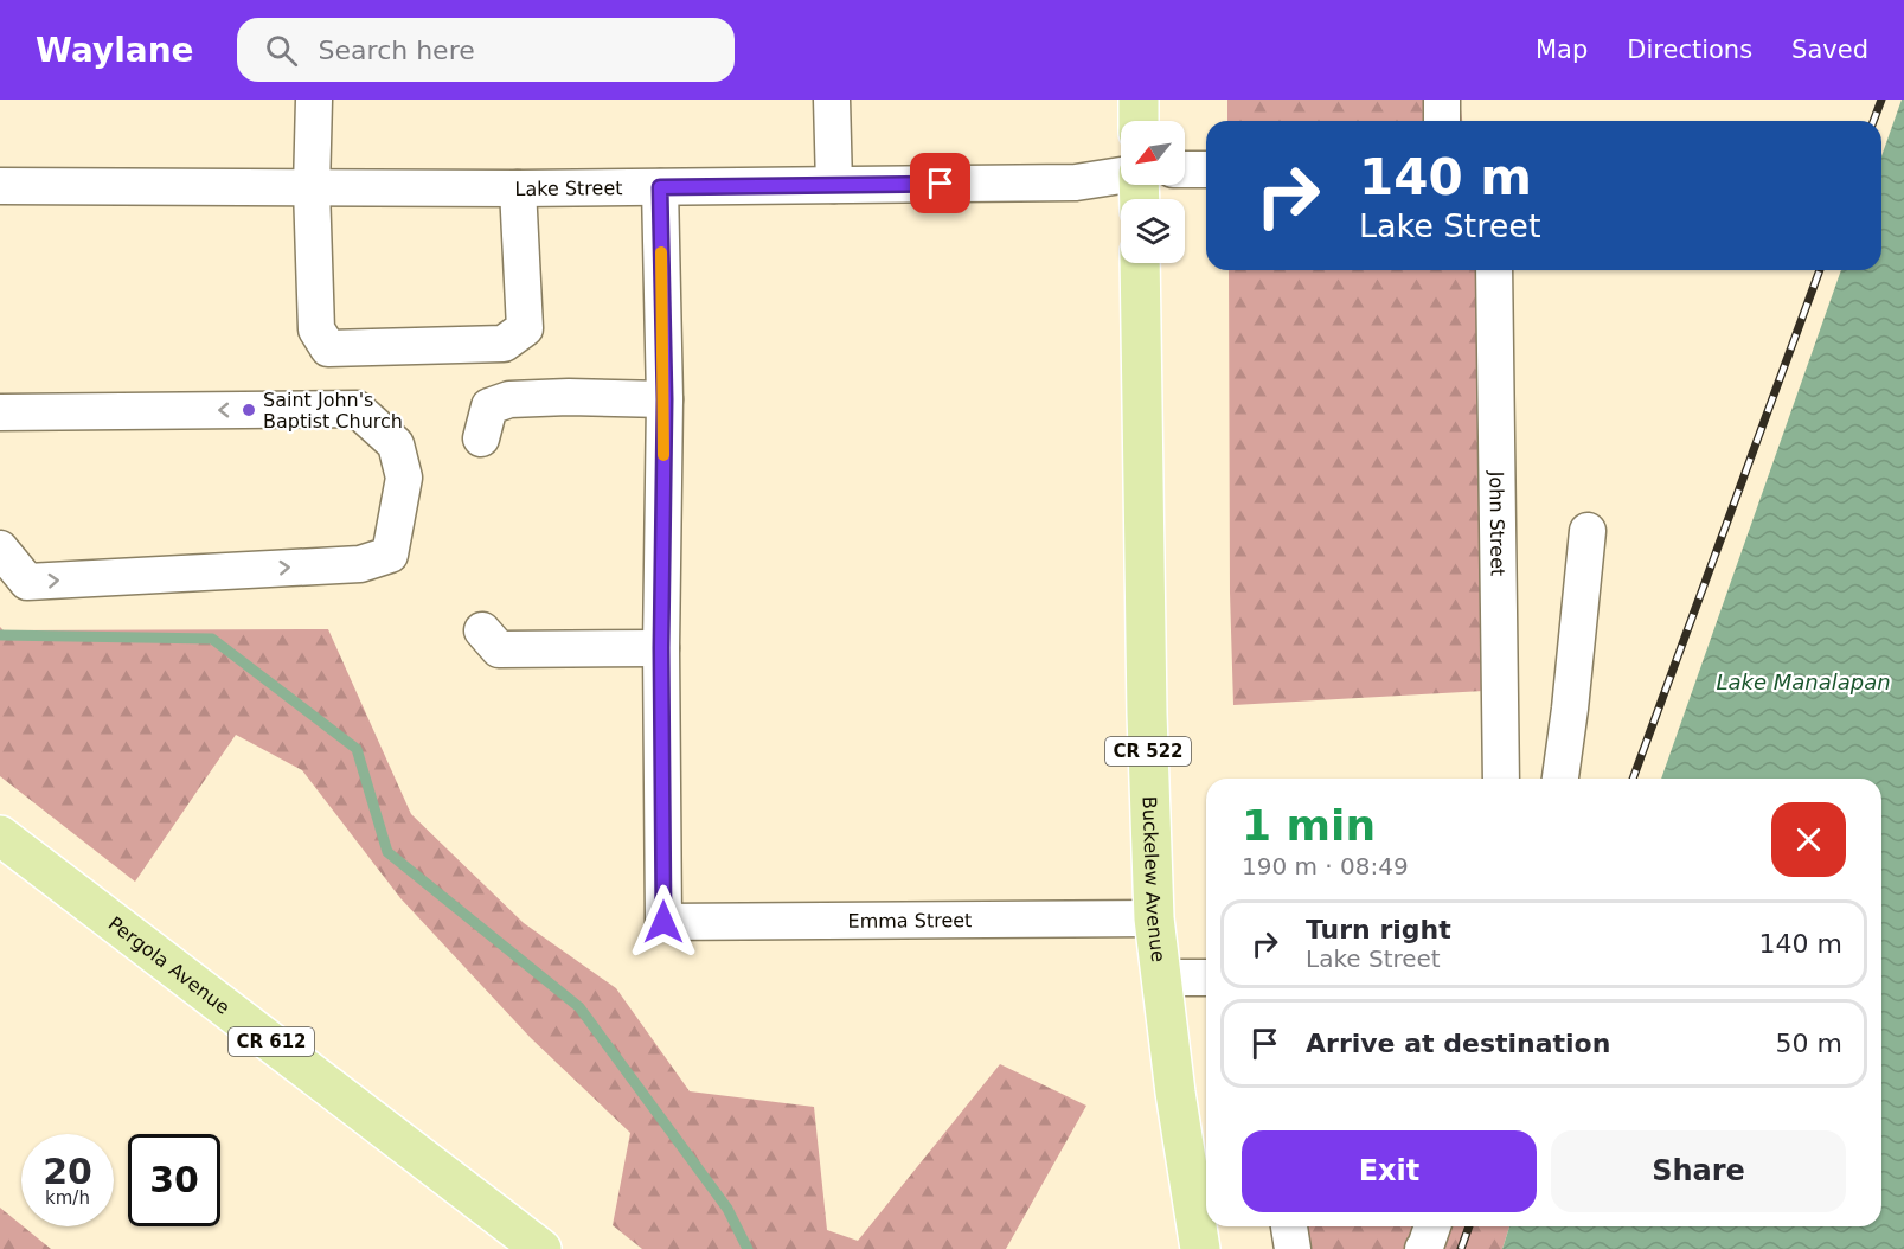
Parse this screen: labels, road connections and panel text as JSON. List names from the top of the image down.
{
  "streets": {
    "main road": [
      "CR 522",
      "Buckelew Avenue",
      "Pergola Avenue",
      "CR 612"
    ],
    "street": ["Lake Street", "John Street", "Emma Street"]
  },
  "crossings": [
    ["Buckelew Avenue", "Emma Street"]
  ],
  "water": ["Lake Manalapan"],
  "places": ["Saint John's Baptist Church"],
  "north": "bottom left",
  "page": {
    "header": "Waylane",
    "search": "Search here",
    "nav": ["Map", "Directions", "Saved"],
    "turn": ["140 m", "Lake Street"],
    "heading": ["1 min", "190 m · 08:49"],
    "list": [
      {
        "name": "Turn right",
        "note": "Lake Street",
        "value": "140 m"
      },
      {
        "name": "Arrive at destination",
        "value": "50 m"
      }
    ],
    "buttons": ["Exit", "Share"],
    "speed": "20 km/h",
    "limit": "30"
  }
}
